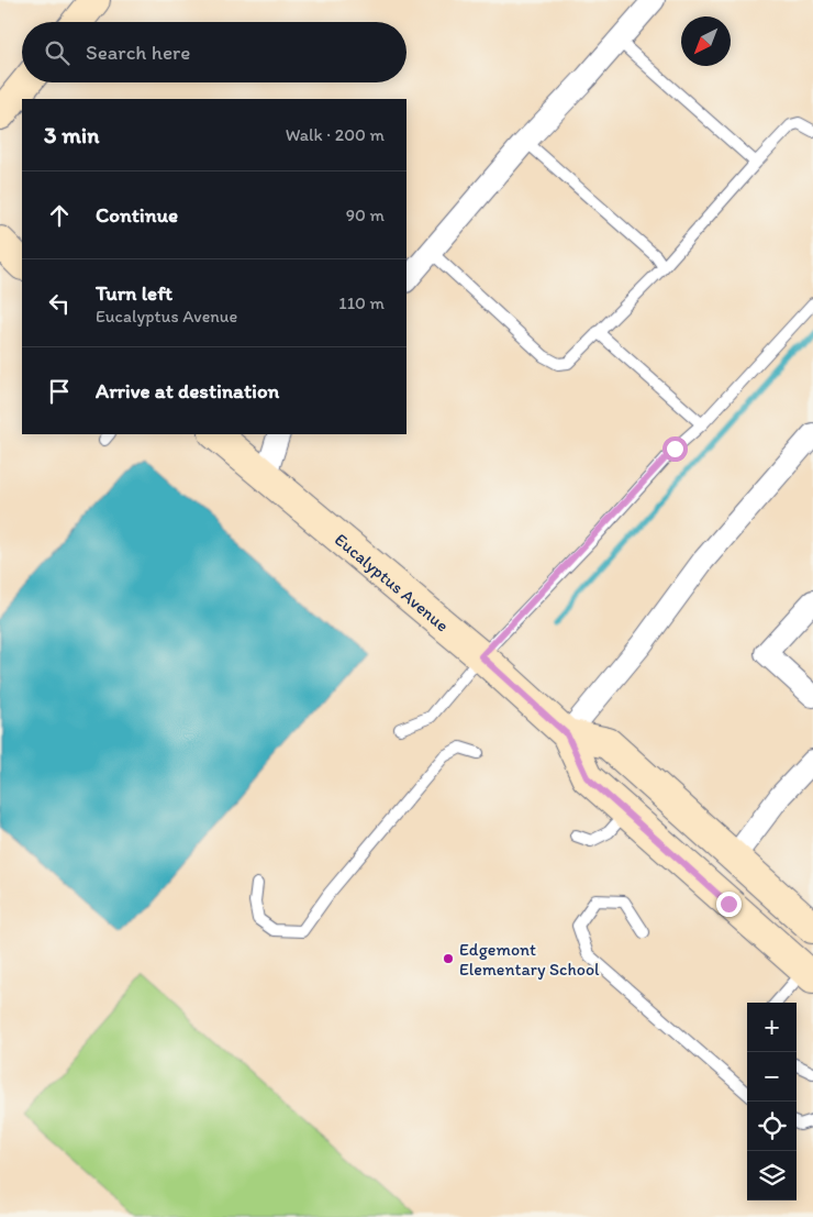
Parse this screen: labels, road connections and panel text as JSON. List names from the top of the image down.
{
  "streets": {
    "main road": ["Eucalyptus Avenue"]
  },
  "places": ["Edgemont Elementary School"],
  "north": "bottom left",
  "page": {
    "search": "Search here",
    "heading": ["3 min", "Walk · 200 m"],
    "list": [
      ["Continue", "90 m"],
      ["Turn left", "Eucalyptus Avenue", "110 m"],
      "Arrive at destination"
    ],
    "map_buttons": ["+", "−"]
  }
}
